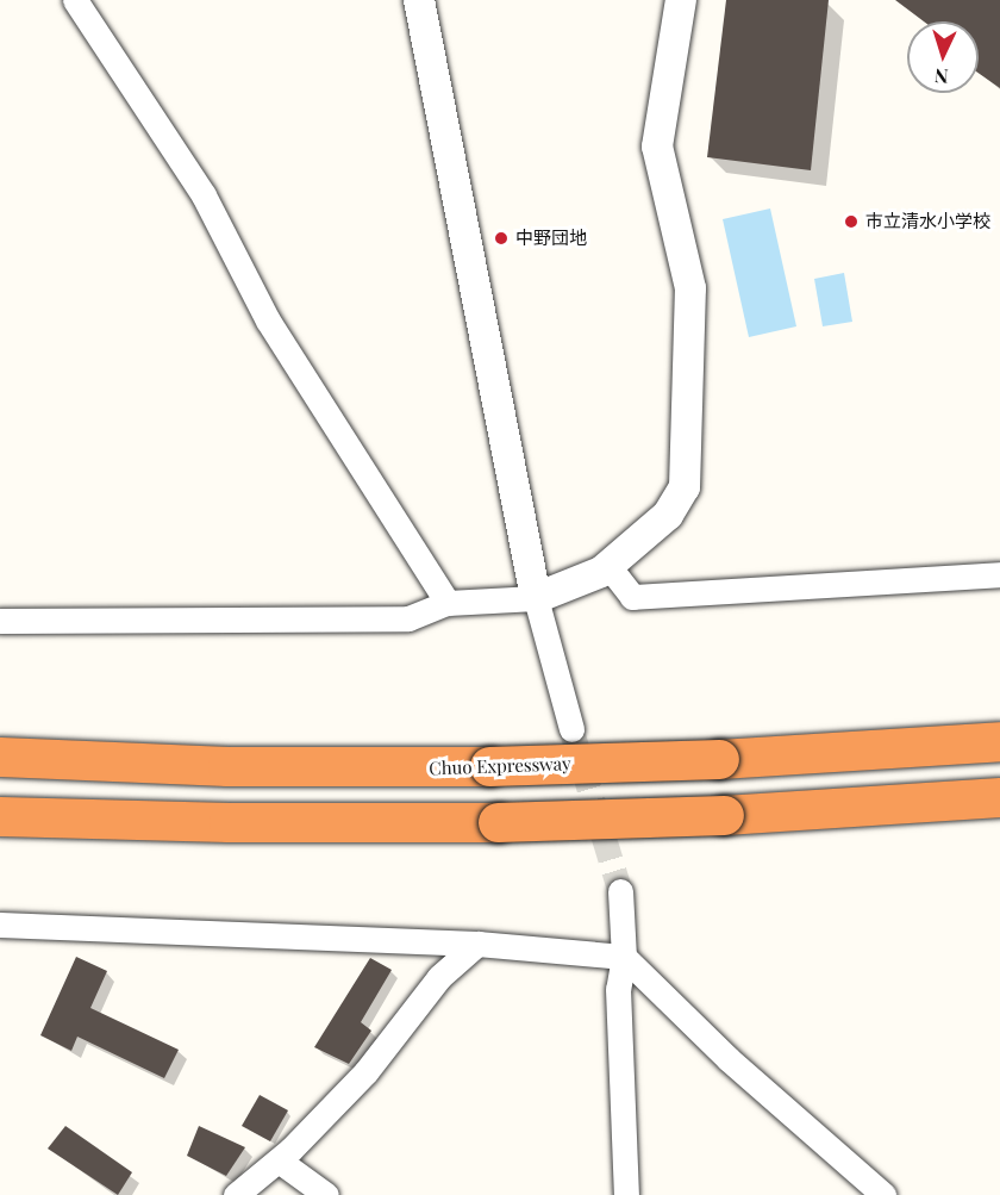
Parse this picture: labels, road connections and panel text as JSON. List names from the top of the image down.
{
  "streets": {
    "highway": ["Chuo Expressway"]
  },
  "places": ["市立清水小学校", "中野団地"],
  "north": "bottom"
}
